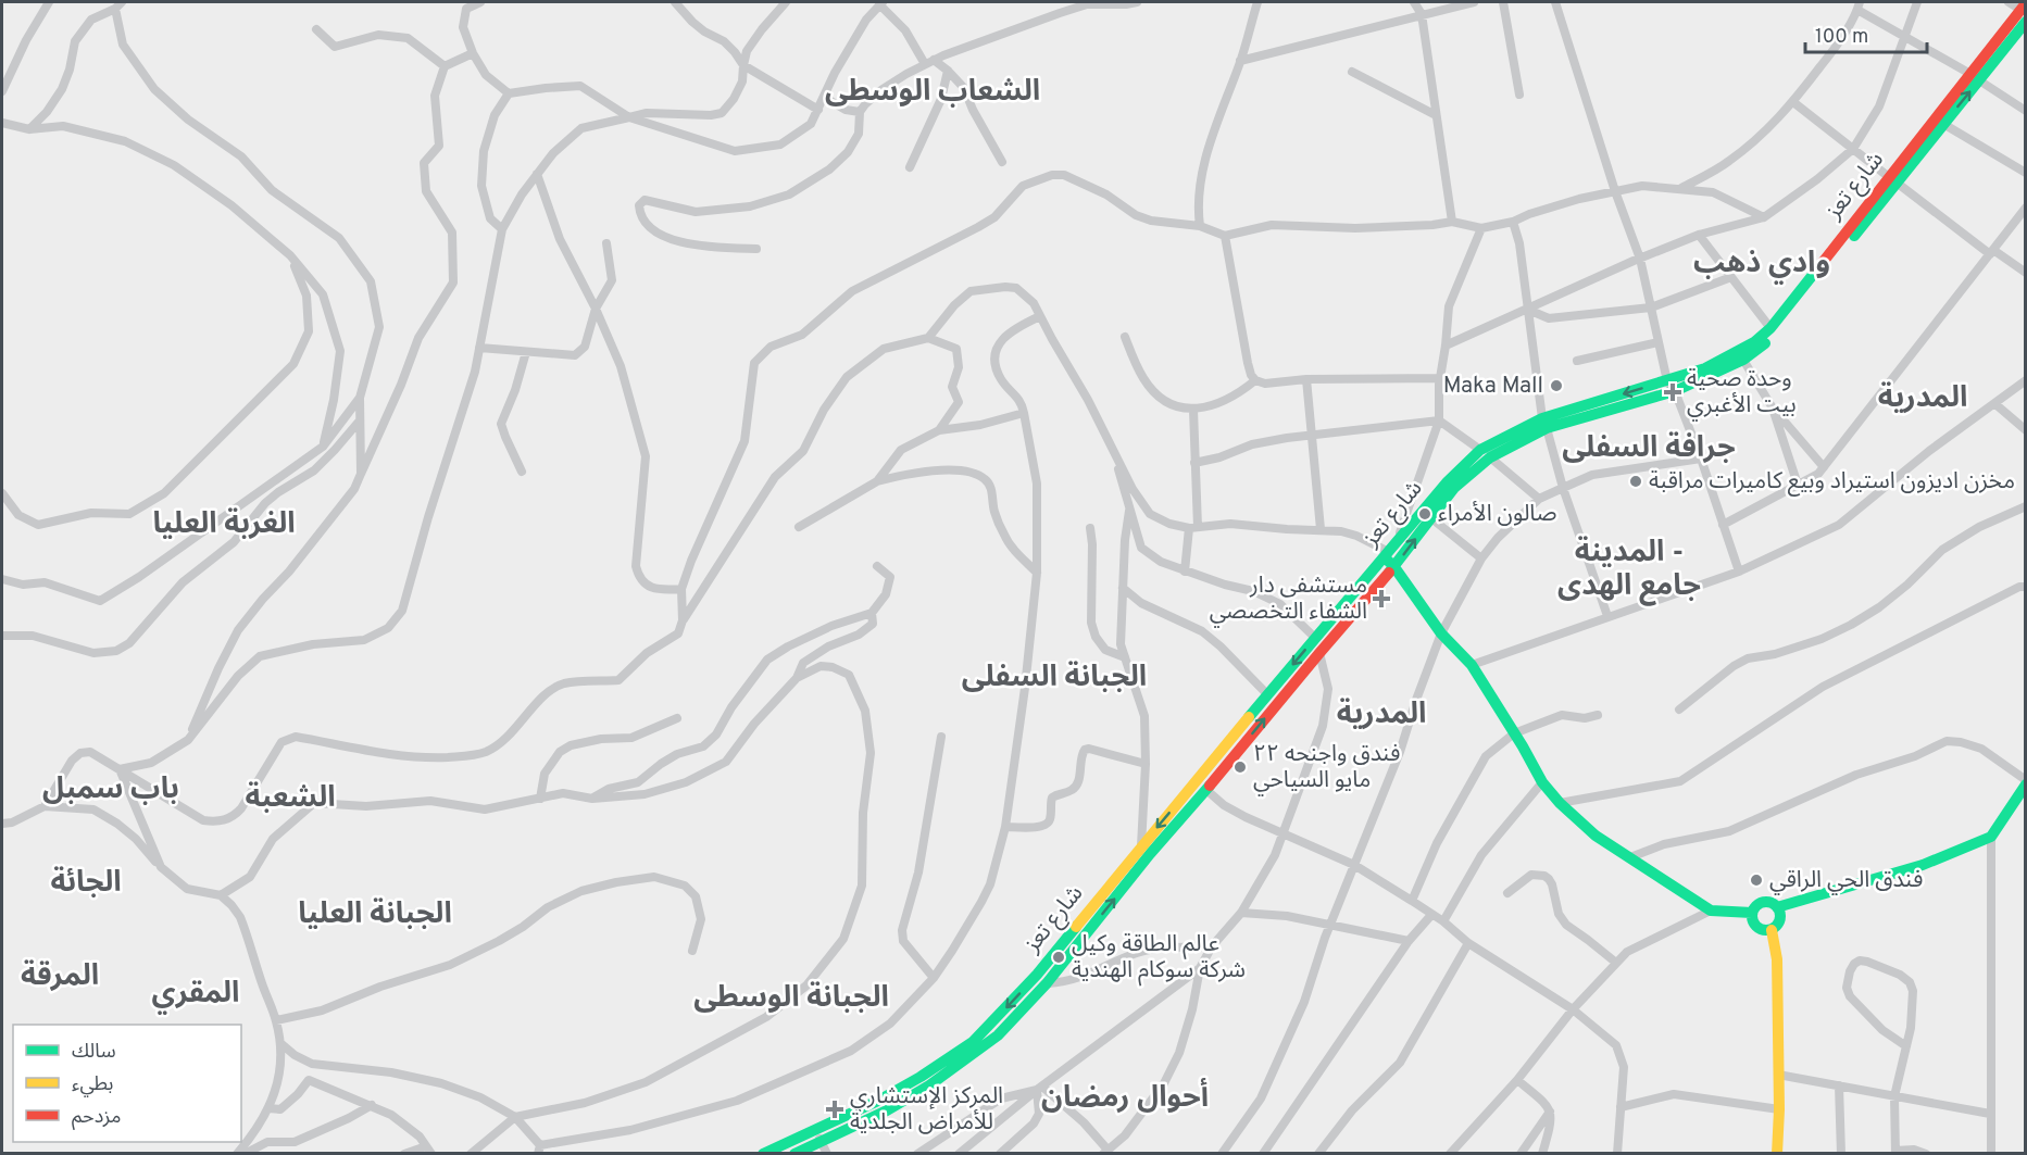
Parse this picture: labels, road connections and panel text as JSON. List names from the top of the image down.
{
  "streets": {
    "main road": ["شارع تعز"]
  },
  "districts": [
    "الشعاب الوسطى",
    "وادي ذهب",
    "المدرية",
    "جرافة السفلى",
    "الغربة العليا",
    "المدينة - جامع الهدى",
    "الجبانة السفلى",
    "المدرية",
    "باب سمبل",
    "الشعبة",
    "الجائة",
    "الجبانة العليا",
    "المرقة",
    "المقري",
    "الجبانة الوسطى",
    "أحوال رمضان"
  ],
  "places": {
    "other": [
      "Maka Mall",
      "مخزن اديزون استيراد وبيع كاميرات مراقبة",
      "صالون الأمراء",
      "فندق واجنحه ٢٢ مايو السياحي",
      "فندق الحي الراقي",
      "عالم الطاقة وكيل شركة سوكام الهندية"
    ],
    "health": ["وحدة صحية بيت الأغبري", "مستشفى دار الشفاء التخصصي", "المركز الإستشاري للأمراض الجلدية"]
  },
  "legend": ["سالك", "بطيء", "مزدحم"],
  "scale_bar": "100 m"
}
